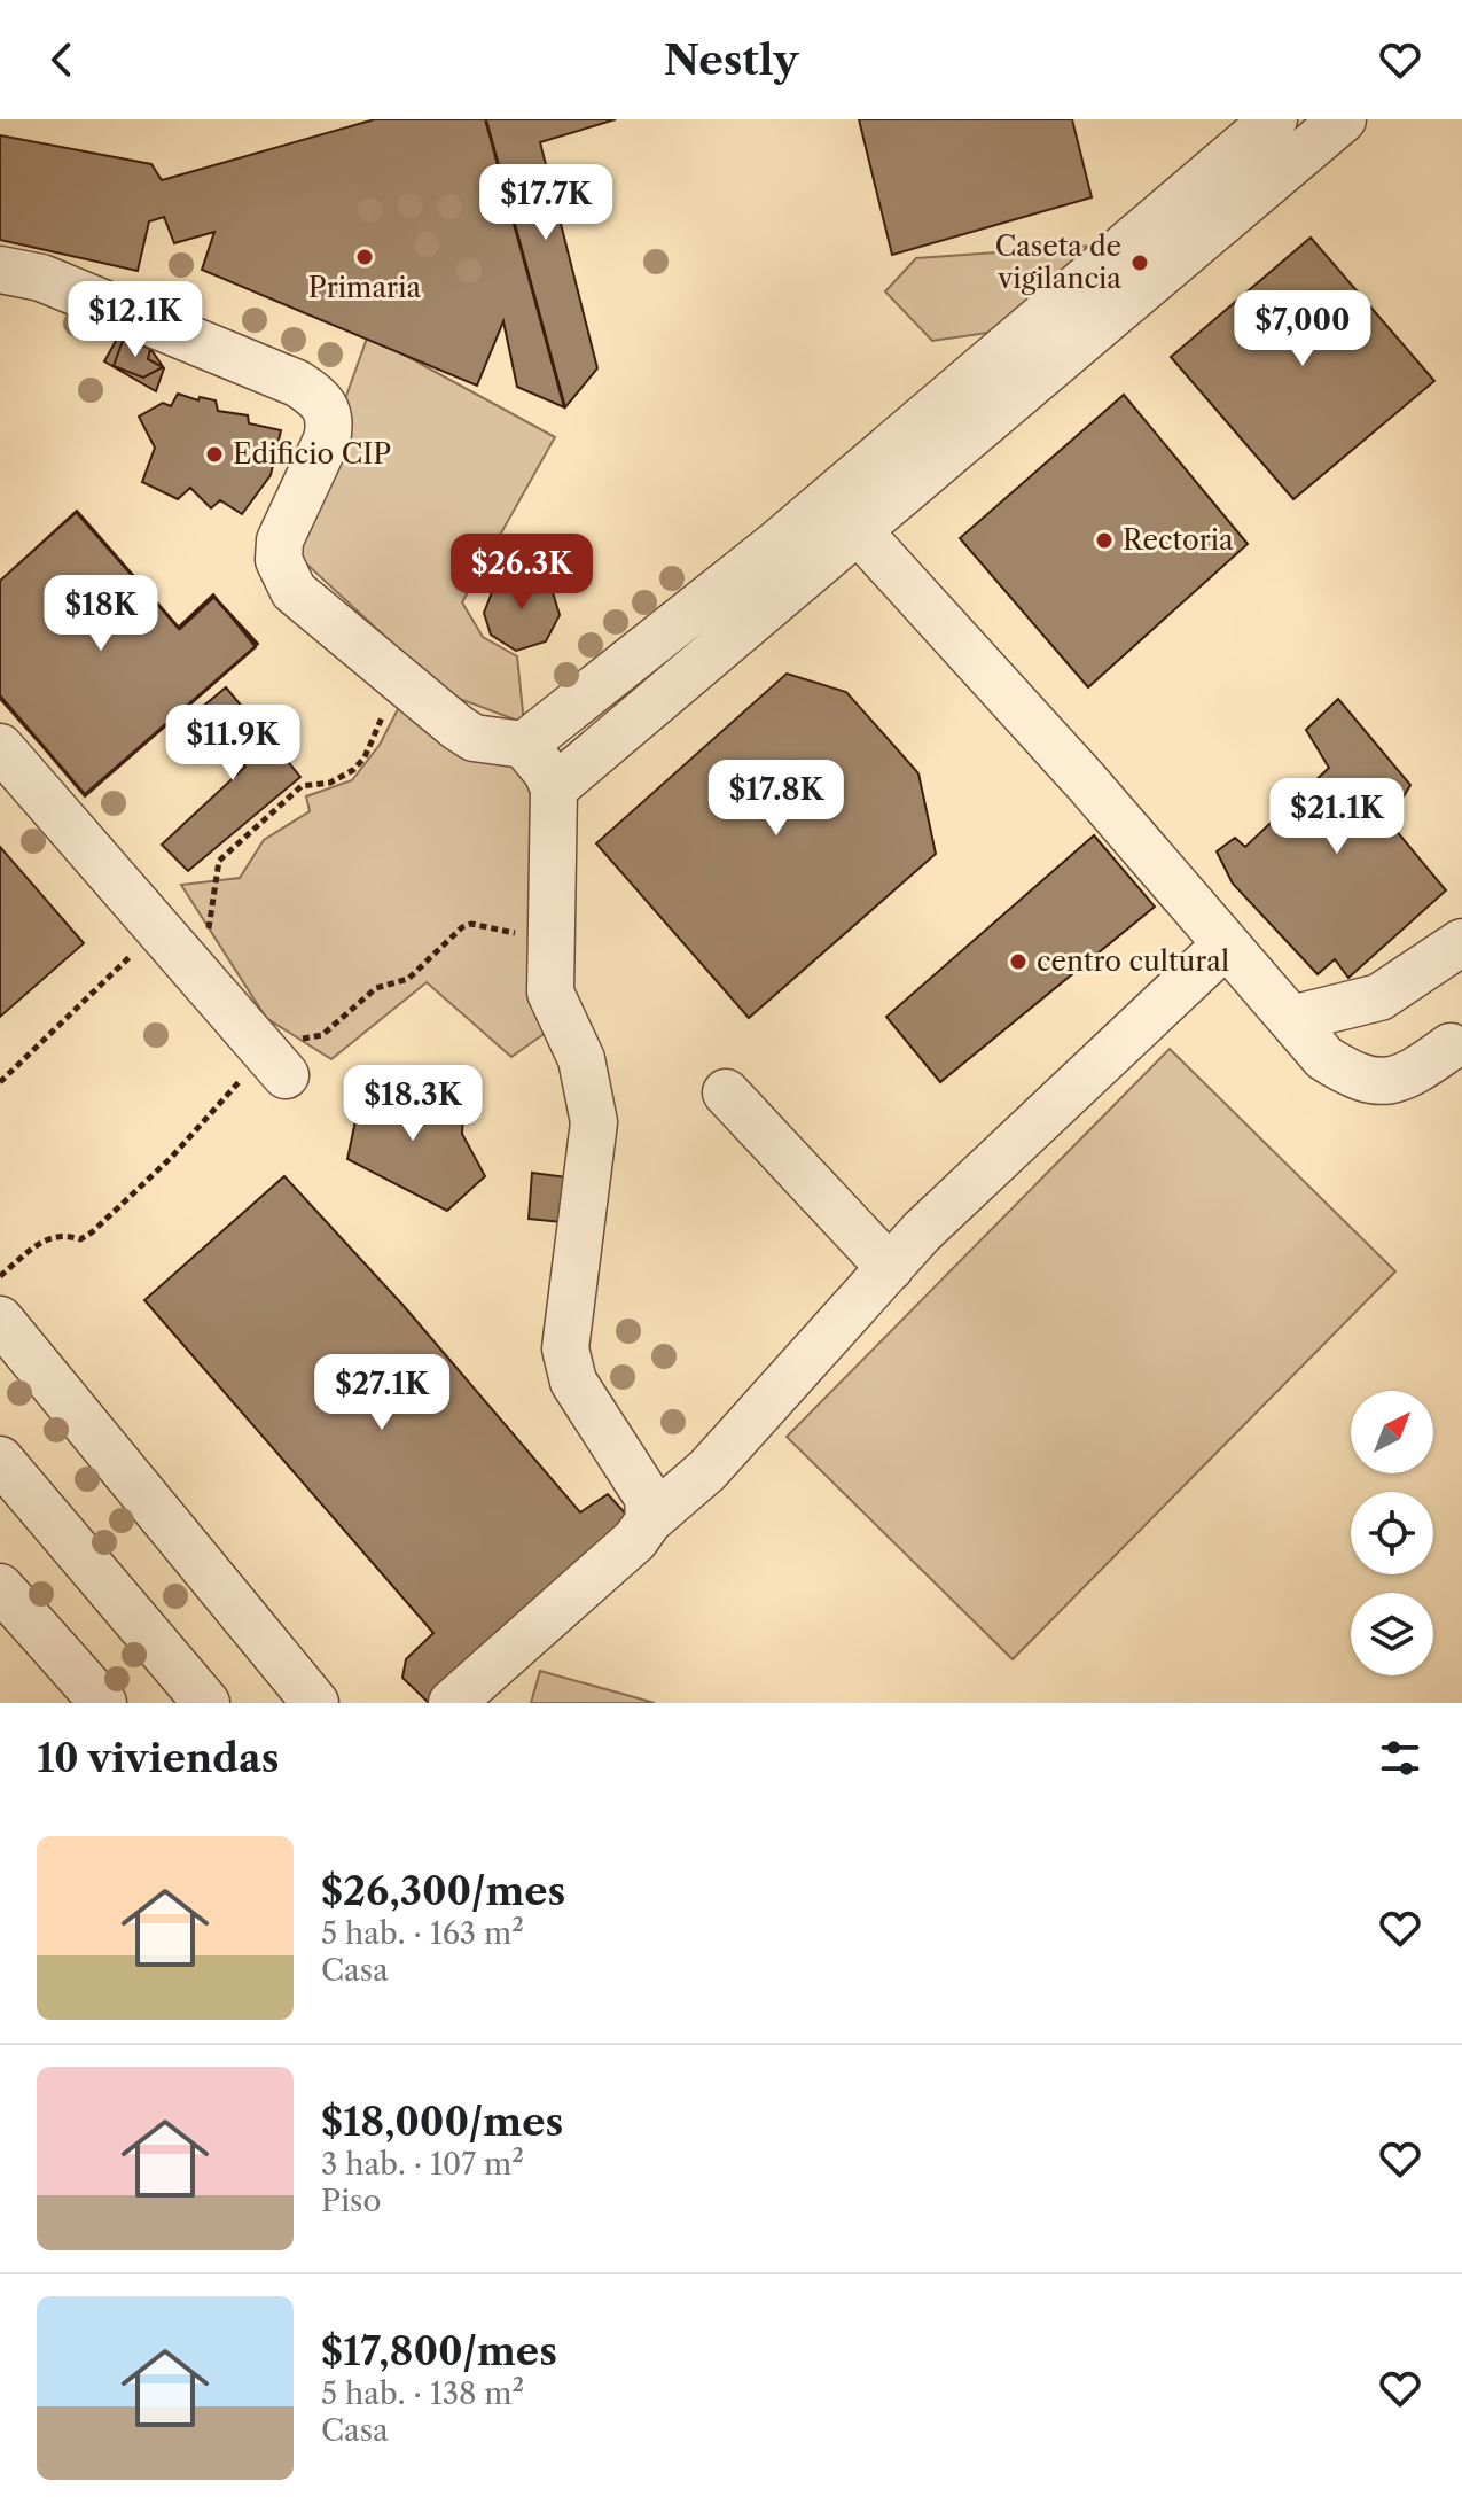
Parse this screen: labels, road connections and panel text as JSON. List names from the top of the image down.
{
  "places": [
    "Primaria",
    "Caseta de vigilancia",
    "Edificio CIP",
    "Rectoria",
    "centro cultural"
  ],
  "north": "top right",
  "page": {
    "header": "Nestly",
    "price": [
      "$17.7K",
      "$12.1K",
      "$7,000",
      "$26.3K",
      "$18K",
      "$11.9K",
      "$17.8K",
      "$21.1K",
      "$18.3K",
      "$27.1K"
    ],
    "heading": "10 viviendas",
    "list": [
      {
        "name": "$26,300/mes",
        "note": "5 hab. · 163 m² · Casa"
      },
      {
        "name": "$18,000/mes",
        "note": "3 hab. · 107 m² · Piso"
      },
      {
        "name": "$17,800/mes",
        "note": "5 hab. · 138 m² · Casa"
      }
    ]
  }
}
